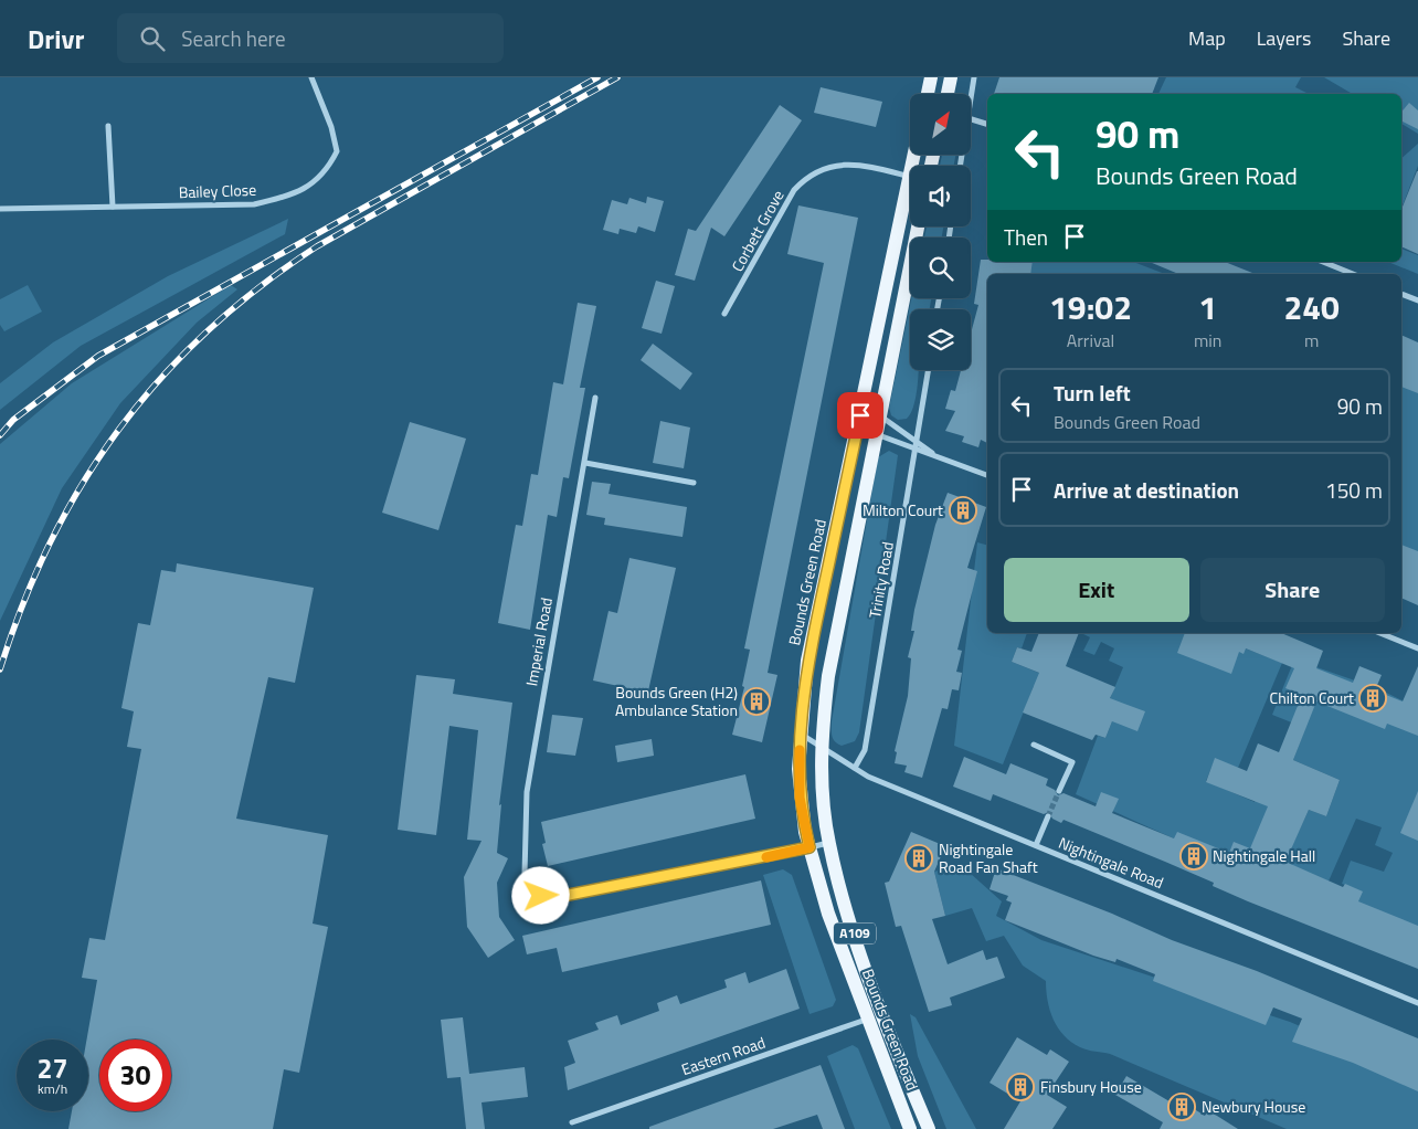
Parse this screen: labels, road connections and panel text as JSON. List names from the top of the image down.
{
  "streets": {
    "main road": ["Bounds Green Road", "A109"],
    "street": [
      "Bailey Close",
      "Corbett Grove",
      "Trinity Road",
      "Imperial Road",
      "Nightingale Road",
      "Eastern Road"
    ]
  },
  "crossings": [
    ["Trinity Road", "Nightingale Road"],
    ["Bounds Green Road", "Nightingale Road"],
    ["Bounds Green Road", "Eastern Road"]
  ],
  "places": {
    "building": [
      "Milton Court",
      "Chilton Court",
      "Bounds Green (H2) Ambulance Station",
      "Nightingale Hall",
      "Nightingale Road Fan Shaft",
      "Finsbury House",
      "Newbury House"
    ]
  },
  "north": "top right",
  "page": {
    "header": "Drivr",
    "search": "Search here",
    "nav": ["Map", "Layers", "Share"],
    "turn": ["90 m", "Bounds Green Road"],
    "then": "Then",
    "eta": [
      "19:02",
      "Arrival",
      "1",
      "min",
      "240",
      "m"
    ],
    "list": [
      {
        "name": "Turn left",
        "note": "Bounds Green Road",
        "value": "90 m"
      },
      {
        "name": "Arrive at destination",
        "value": "150 m"
      }
    ],
    "buttons": ["Exit", "Share"],
    "speed": "27 km/h",
    "limit": "30"
  }
}
